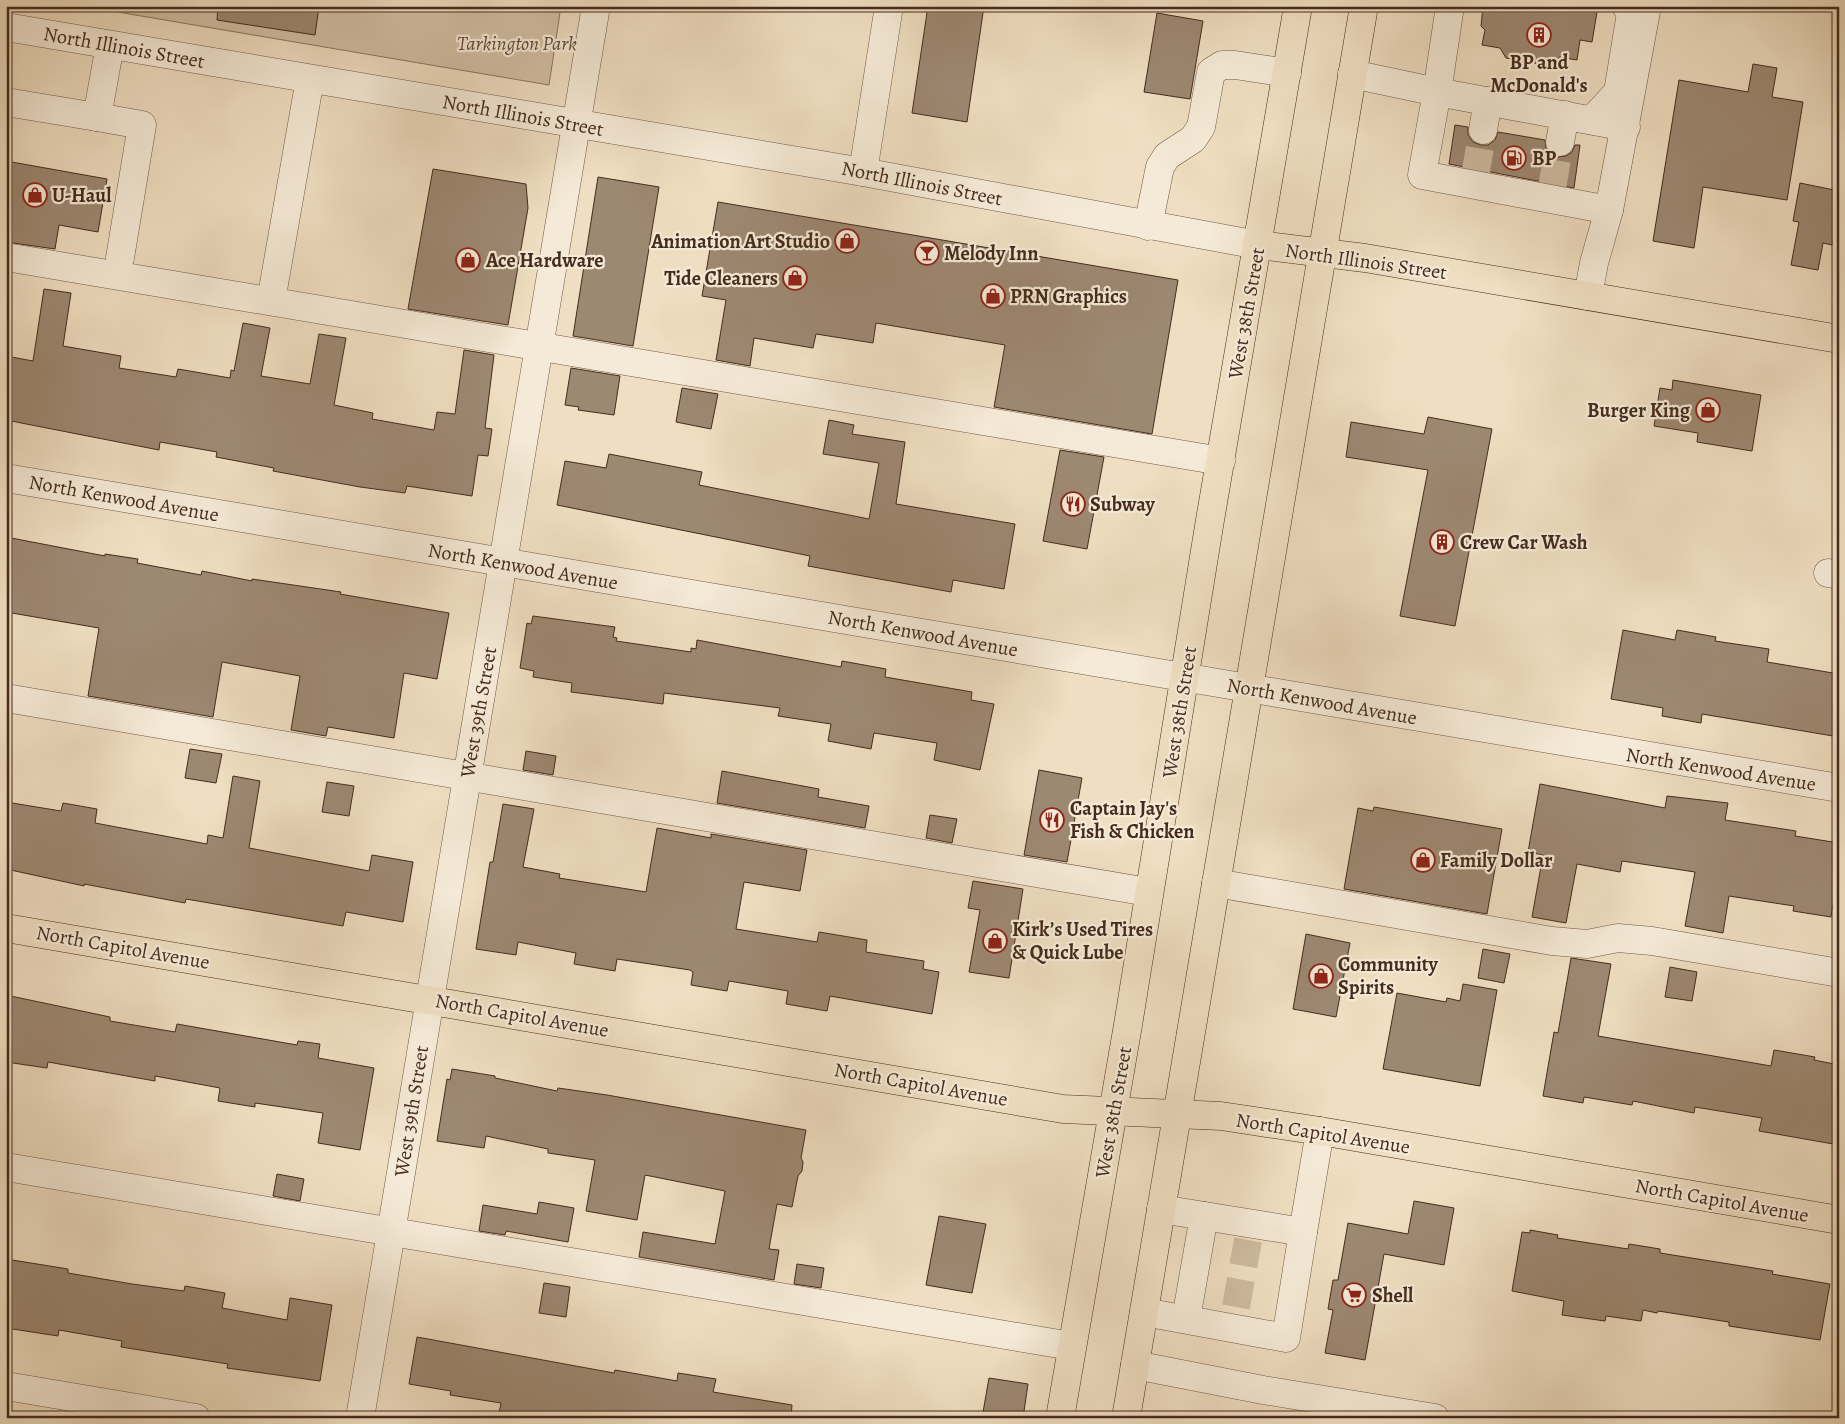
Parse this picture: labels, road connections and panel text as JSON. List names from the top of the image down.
{
  "streets": {
    "main road": ["North Illinois Street", "West 38th Street", "North Capitol Avenue"],
    "street": ["North Kenwood Avenue", "West 39th Street"]
  },
  "crossings": [
    ["North Illinois Street", "West 38th Street"],
    ["North Illinois Street", "West 39th Street"],
    ["West 38th Street", "North Kenwood Avenue"],
    ["West 38th Street", "North Capitol Avenue"],
    ["North Kenwood Avenue", "West 39th Street"],
    ["West 39th Street", "North Capitol Avenue"]
  ],
  "parks": ["Tarkington Park"],
  "places": {
    "building": ["BP and McDonald's", "Crew Car Wash"],
    "fuel station": ["BP"],
    "shop": [
      "U-Haul",
      "Animation Art Studio",
      "Ace Hardware",
      "Tide Cleaners",
      "PRN Graphics",
      "Burger King",
      "Family Dollar",
      "Kirk’s Used Tires & Quick Lube",
      "Community Spirits"
    ],
    "bar": ["Melody Inn"],
    "restaurant": ["Subway", "Captain Jay's Fish & Chicken"],
    "supermarket": ["Shell"]
  }
}
